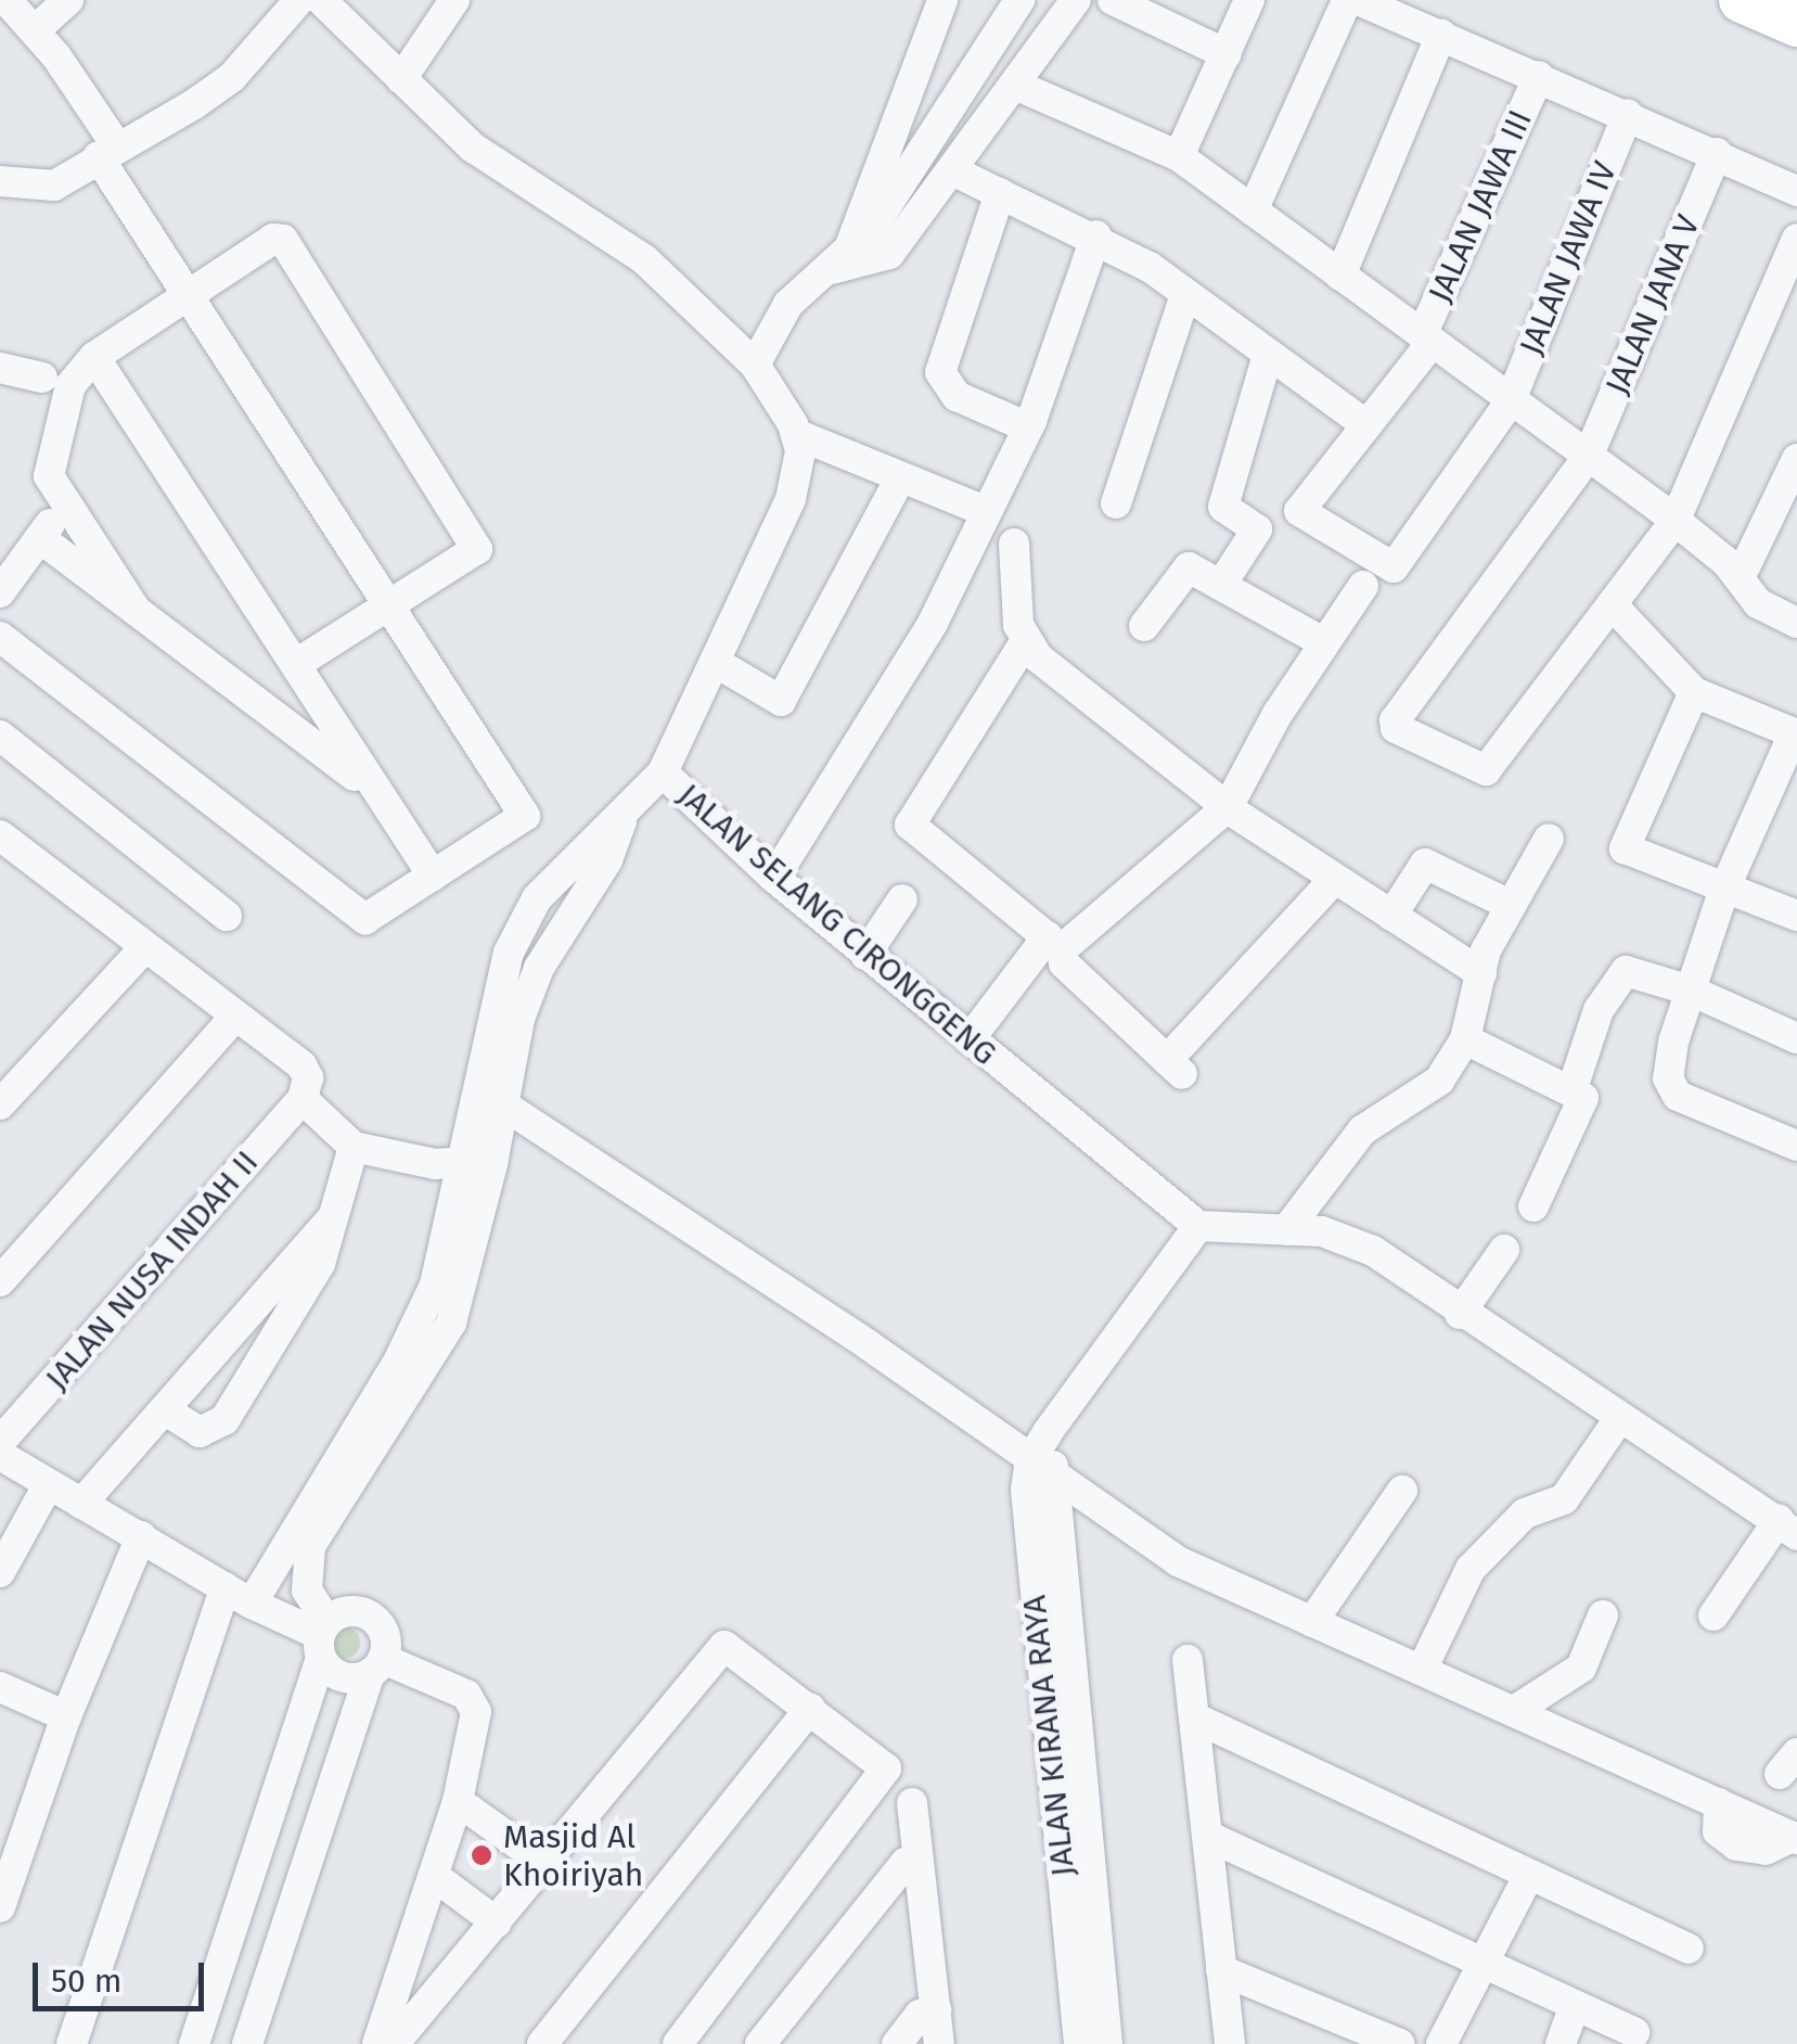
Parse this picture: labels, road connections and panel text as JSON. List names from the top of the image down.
{
  "streets": {
    "street": [
      "JALAN JAWA III",
      "JALAN JAWA IV",
      "JALAN JANA V",
      "JALAN SELANG CIRONGGENG",
      "JALAN NUSA INDAH II",
      "JALAN KIRANA RAYA"
    ]
  },
  "crossings": [
    ["JALAN JAWA III", "JALAN JAWA IV"],
    ["JALAN SELANG CIRONGGENG", "JALAN KIRANA RAYA"]
  ],
  "places": ["Masjid Al Khoiriyah"],
  "scale_bar": "50 m"
}
